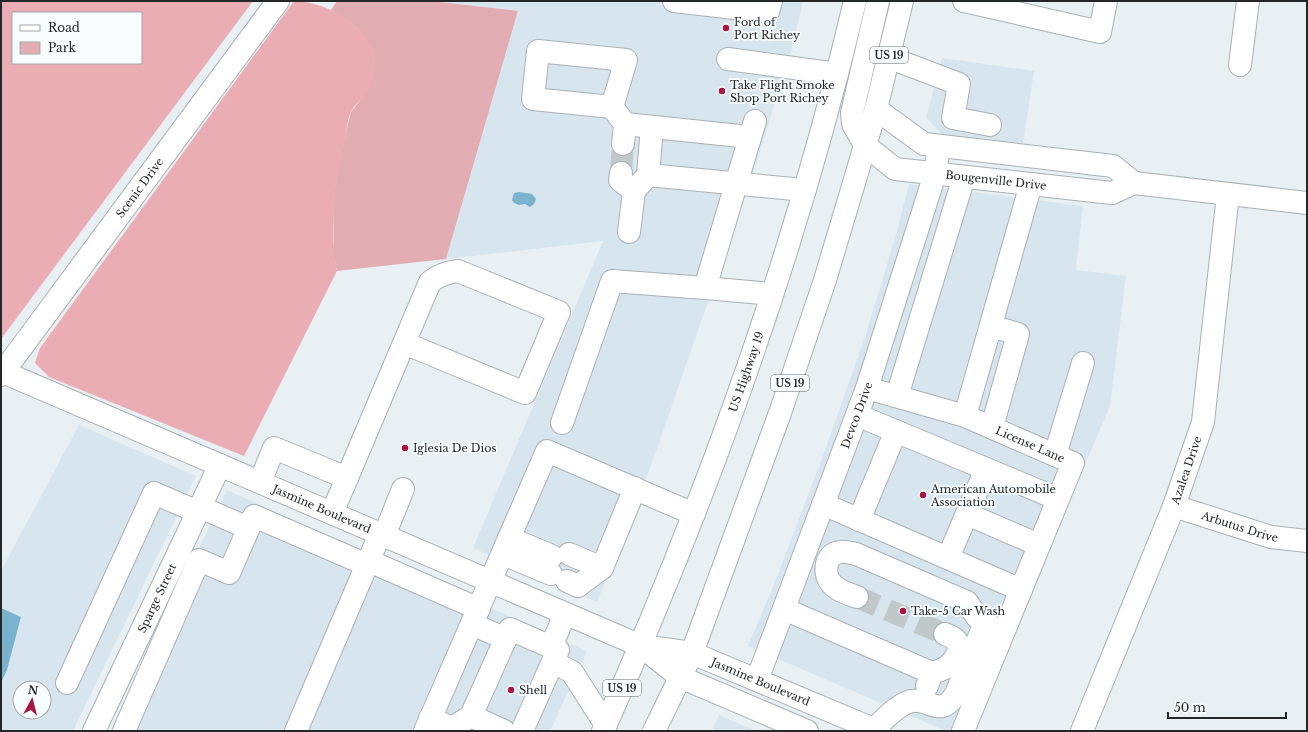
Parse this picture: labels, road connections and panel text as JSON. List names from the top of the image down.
{
  "streets": {
    "main road": [
      "US 19",
      "Bougenville Drive",
      "Scenic Drive",
      "US Highway 19",
      "Devco Drive",
      "License Lane",
      "Azalea Drive",
      "Jasmine Boulevard",
      "Arbutus Drive",
      "Sparge Street"
    ]
  },
  "crossings": [
    ["US 19", "Bougenville Drive"],
    ["US 19", "Jasmine Boulevard"],
    ["Bougenville Drive", "Devco Drive"],
    ["Scenic Drive", "Jasmine Boulevard"],
    ["US Highway 19", "Jasmine Boulevard"],
    ["Devco Drive", "License Lane"],
    ["Devco Drive", "Jasmine Boulevard"],
    ["Azalea Drive", "Arbutus Drive"],
    ["Jasmine Boulevard", "Sparge Street"]
  ],
  "places": [
    "Ford of Port Richey",
    "Take Flight Smoke Shop Port Richey",
    "Iglesia De Dios",
    "American Automobile Association",
    "Take-5 Car Wash",
    "Shell"
  ],
  "legend": ["Road", "Park"],
  "scale_bar": "50 m",
  "north": "top"
}
